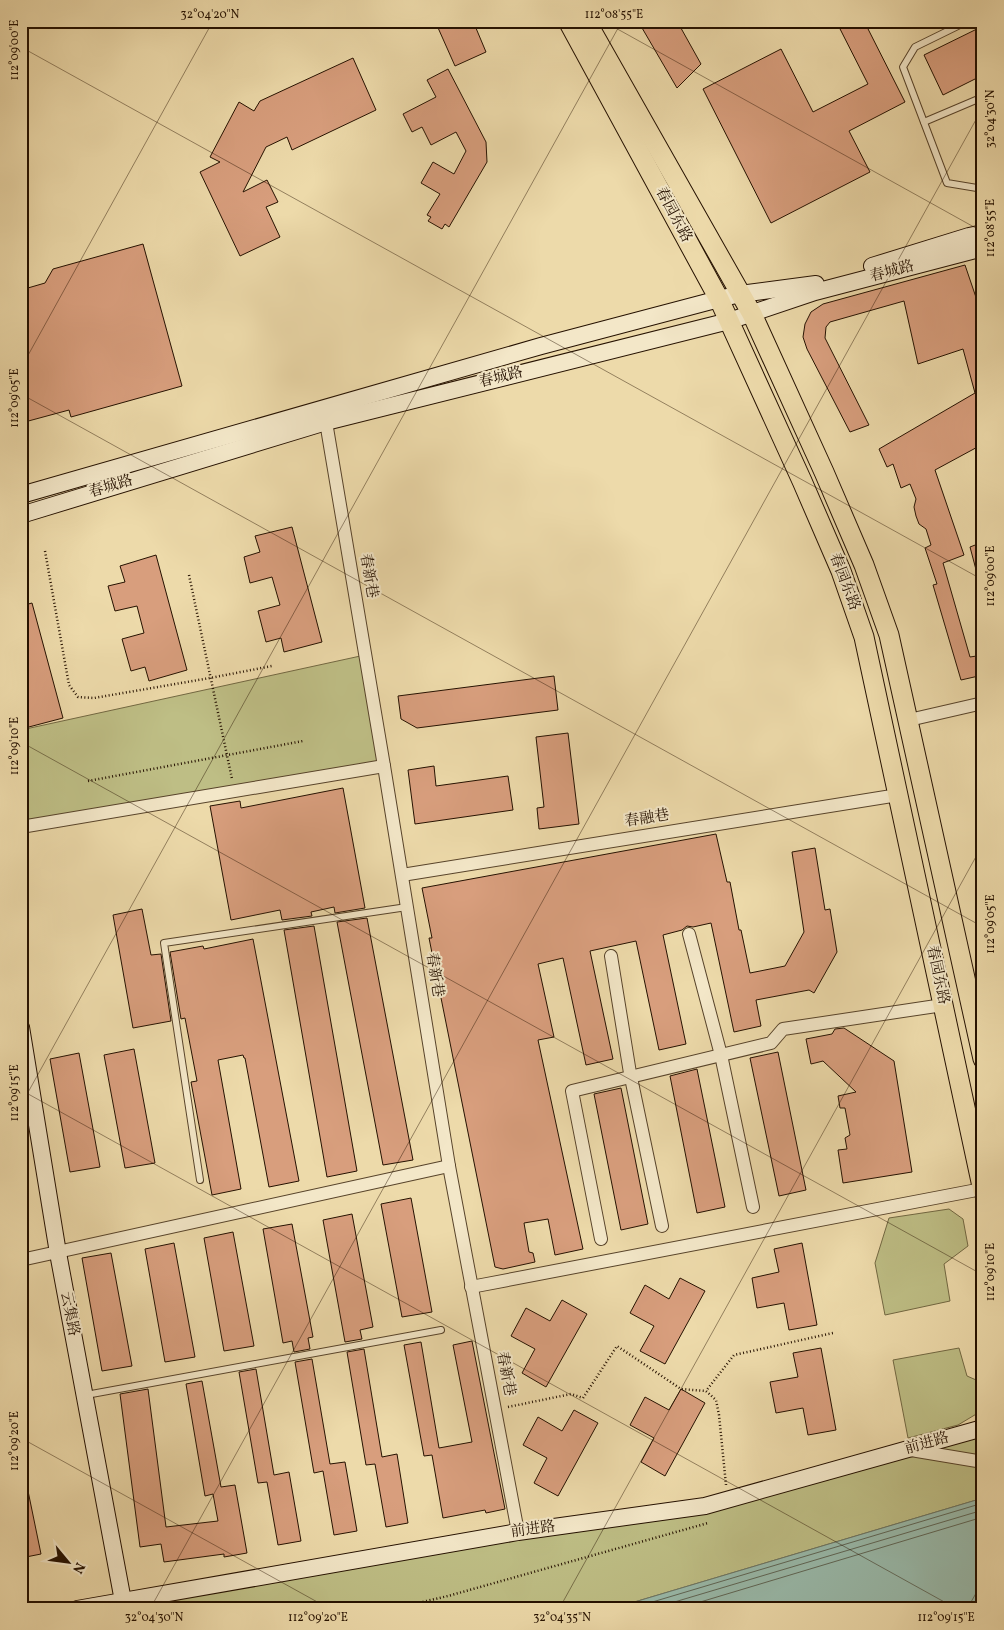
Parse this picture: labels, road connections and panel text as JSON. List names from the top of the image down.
{
  "streets": {
    "main road": ["春园东路"],
    "street": [
      "春城路",
      "春新巷",
      "春融巷",
      "云集路",
      "前进路"
    ]
  },
  "crossings": [
    ["春园东路", "春城路"],
    ["春园东路", "春融巷"],
    ["春城路", "春新巷"],
    ["春新巷", "春融巷"],
    ["春新巷", "前进路"],
    ["云集路", "前进路"]
  ],
  "north": "bottom right",
  "coordinates": [
    "32°04'20\"N",
    "112°08'55\"E",
    "112°09'00\"E",
    "32°04'30\"N",
    "112°09'05\"E",
    "112°09'10\"E",
    "112°09'15\"E",
    "112°09'20\"E",
    "32°04'35\"N"
  ]
}
